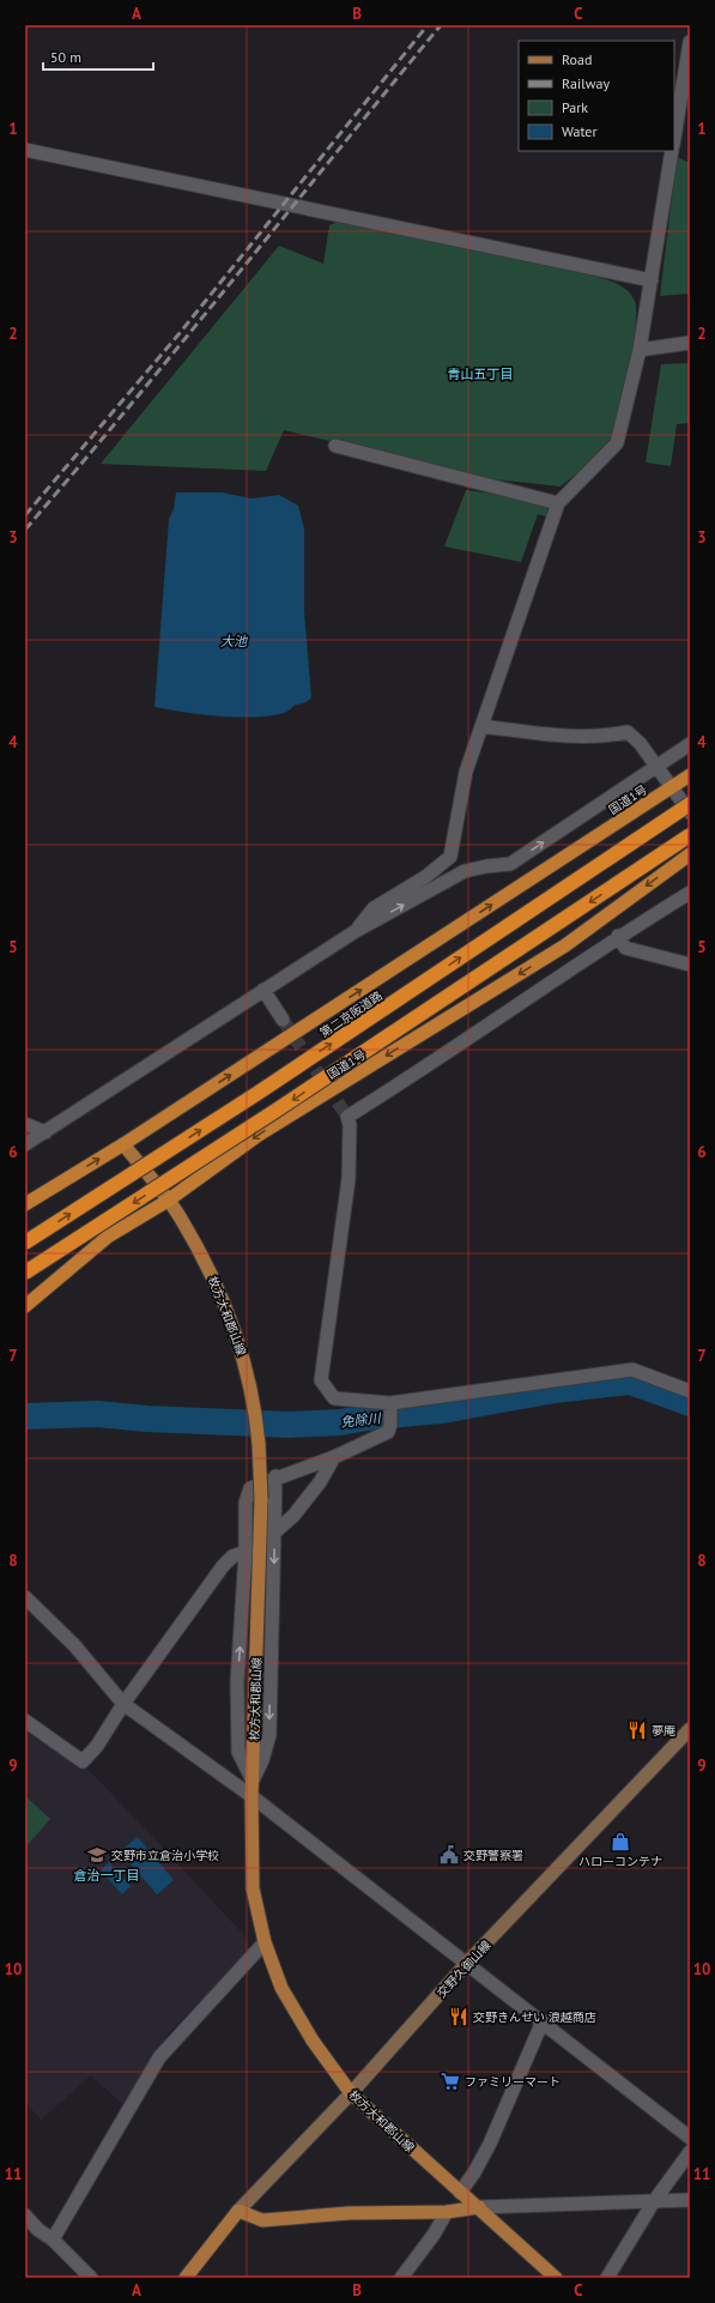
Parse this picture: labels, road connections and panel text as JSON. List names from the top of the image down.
{
  "streets": {
    "highway": ["国道1号", "第二京阪道路"],
    "main road": ["枚方大和郡山線", "交野久御山線"]
  },
  "crossings": [
    ["国道1号", "枚方大和郡山線"],
    ["枚方大和郡山線", "交野久御山線"]
  ],
  "districts": ["青山五丁目", "倉治一丁目"],
  "water": ["大池", "免除川"],
  "places": {
    "restaurant": ["夢庵", "交野きんせい 浪越商店"],
    "shop": ["ハローコンテナ"],
    "school or university": ["交野市立倉治小学校"],
    "public building": ["交野警察署"],
    "supermarket": ["ファミリーマート"]
  },
  "legend": [
    "Road",
    "Railway",
    "Park",
    "Water"
  ],
  "scale_bar": "50 m",
  "grid": {
    "columns": ["A", "B", "C"],
    "rows": [
      "1",
      "2",
      "3",
      "4",
      "5",
      "6",
      "7",
      "8",
      "9",
      "10",
      "11"
    ]
  }
}
